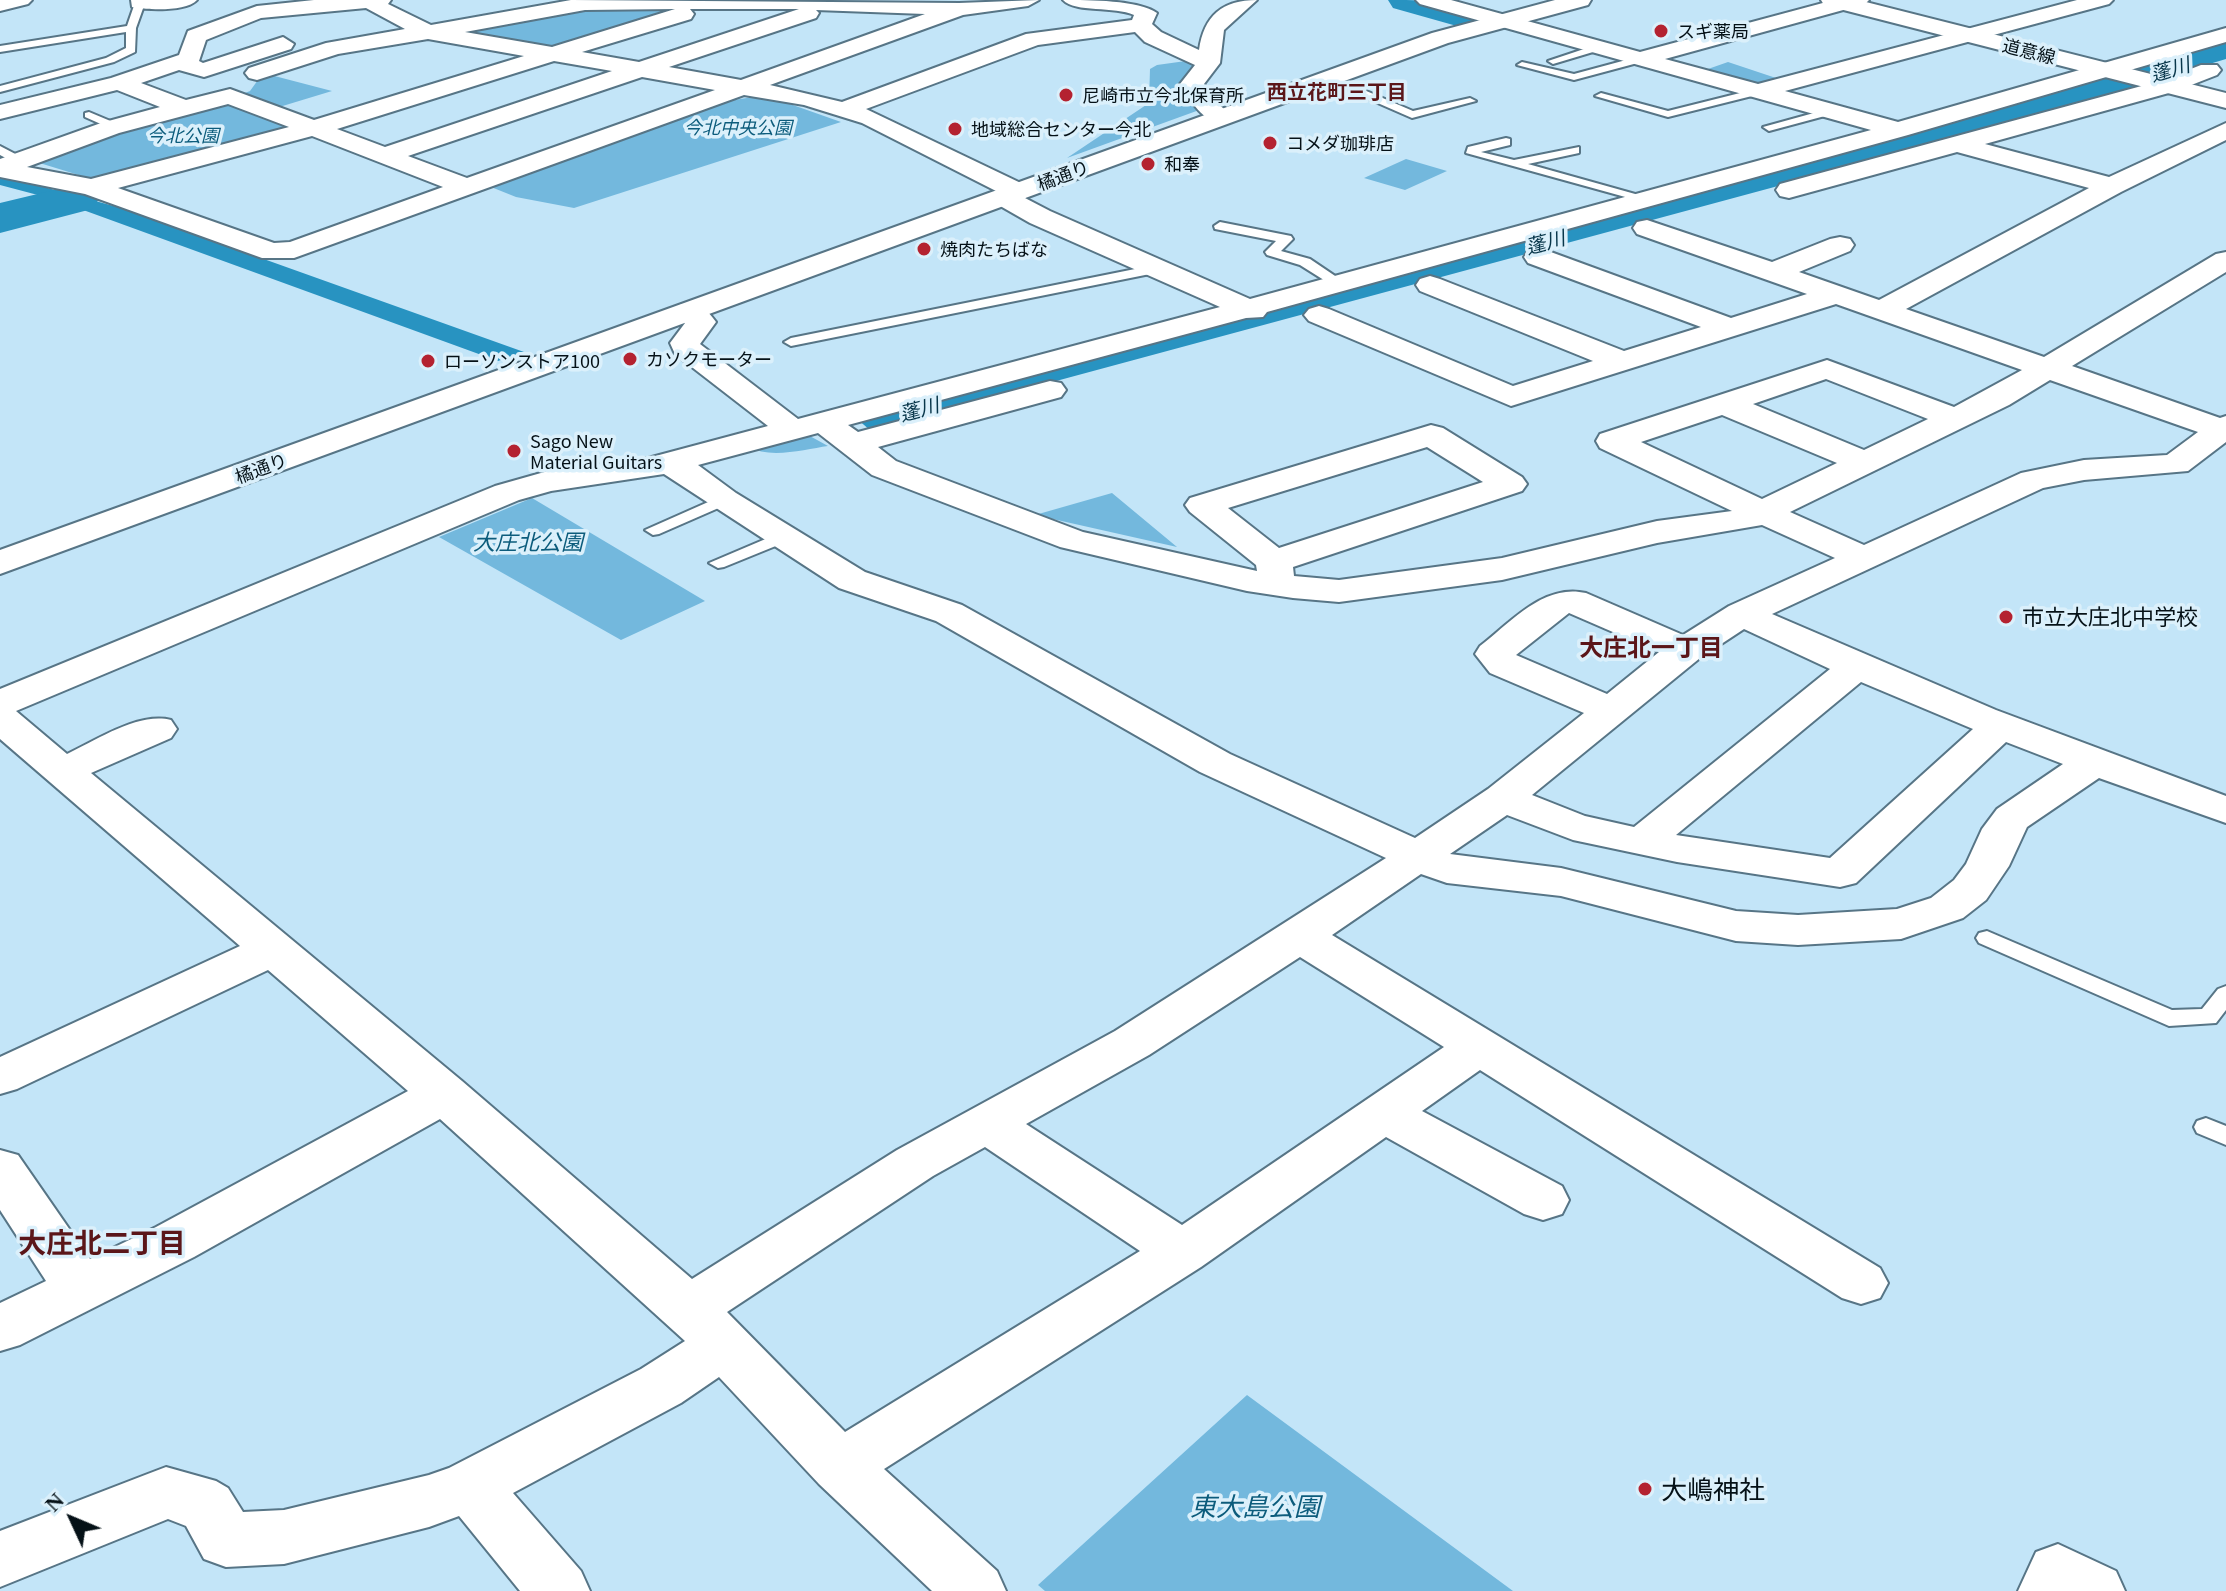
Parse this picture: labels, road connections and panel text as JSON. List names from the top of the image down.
{
  "streets": {
    "street": ["道意線", "橘通り"]
  },
  "districts": ["西立花町三丁目", "大庄北一丁目", "大庄北二丁目"],
  "water": ["蓬川"],
  "parks": [
    "今北中央公園",
    "今北公園",
    "大庄北公園",
    "東大島公園"
  ],
  "places": [
    "スギ薬局",
    "尼崎市立今北保育所",
    "地域総合センター今北",
    "コメダ珈琲店",
    "和奉",
    "焼肉たちばな",
    "カソクモーター",
    "ローソンストア100",
    "Sago New Material Guitars",
    "市立大庄北中学校",
    "大嶋神社"
  ],
  "north": "top left"
}
